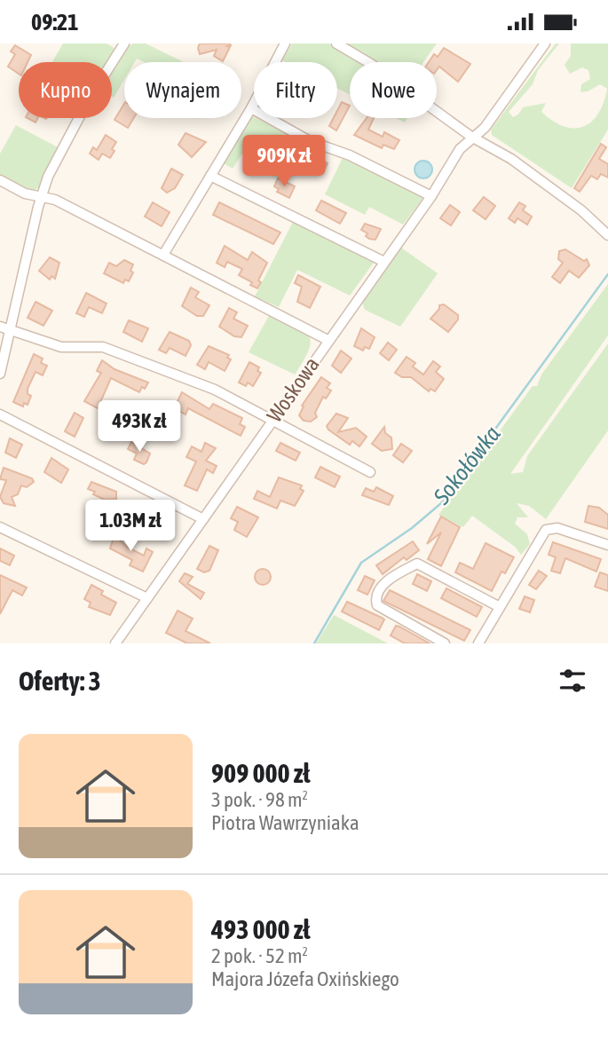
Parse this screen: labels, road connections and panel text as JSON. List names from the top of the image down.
{
  "streets": {
    "street": ["Woskowa"]
  },
  "water": ["Sokołówka"],
  "page": {
    "status": "09:21",
    "chip": [
      "Kupno",
      "Wynajem",
      "Filtry",
      "Nowe"
    ],
    "price": ["909K zł", "493K zł", "1.03M zł"],
    "heading": "Oferty: 3",
    "list": [
      {
        "name": "909 000 zł",
        "note": "3 pok. · 98 m² · Piotra Wawrzyniaka"
      },
      {
        "name": "493 000 zł",
        "note": "2 pok. · 52 m² · Majora Józefa Oxińskiego"
      }
    ]
  }
}
